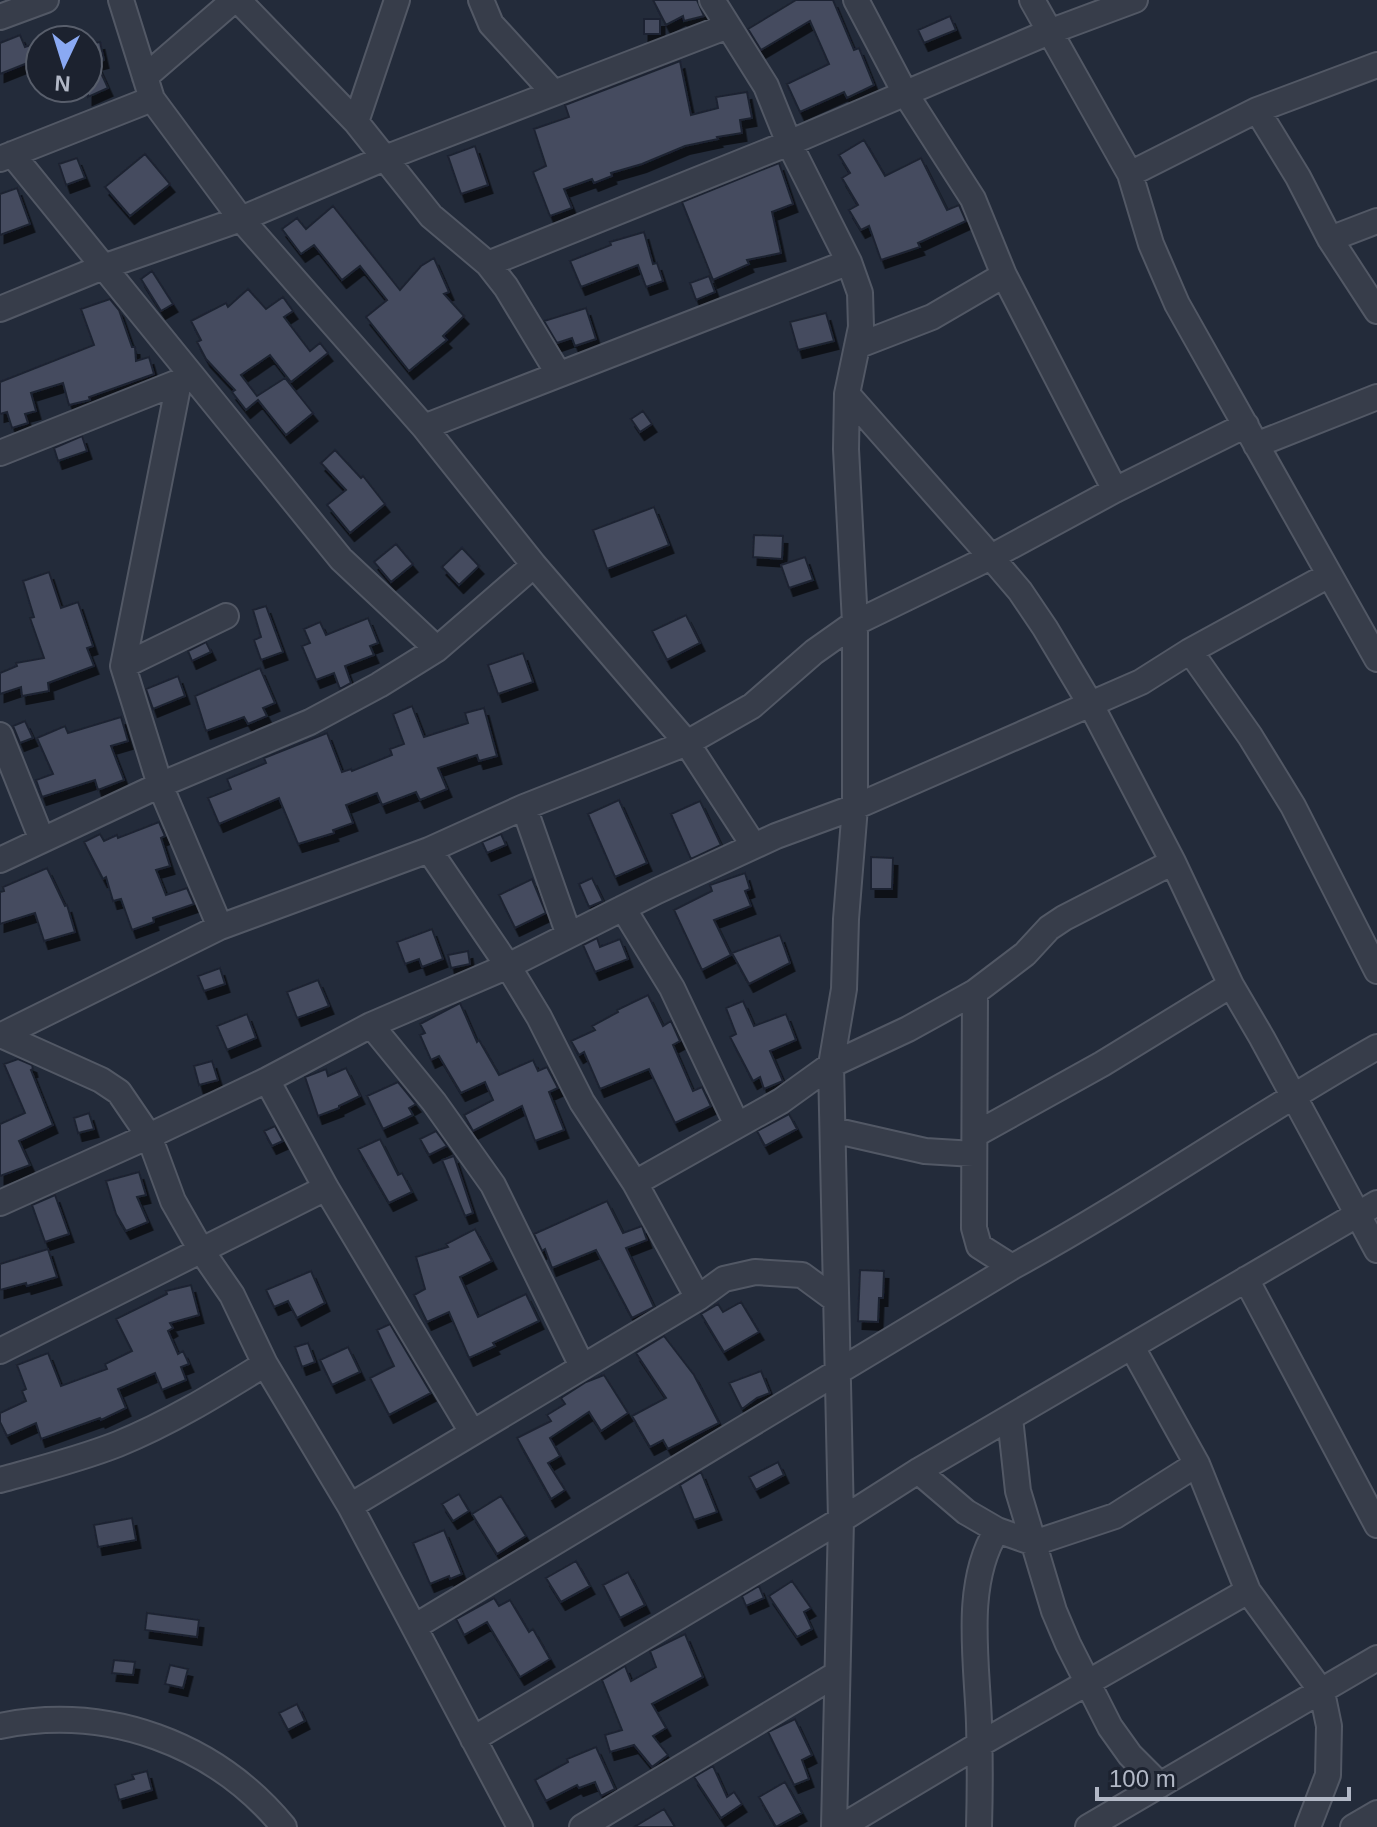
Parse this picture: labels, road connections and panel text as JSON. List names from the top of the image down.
{
  "scale_bar": "100 m",
  "north": "bottom"
}
